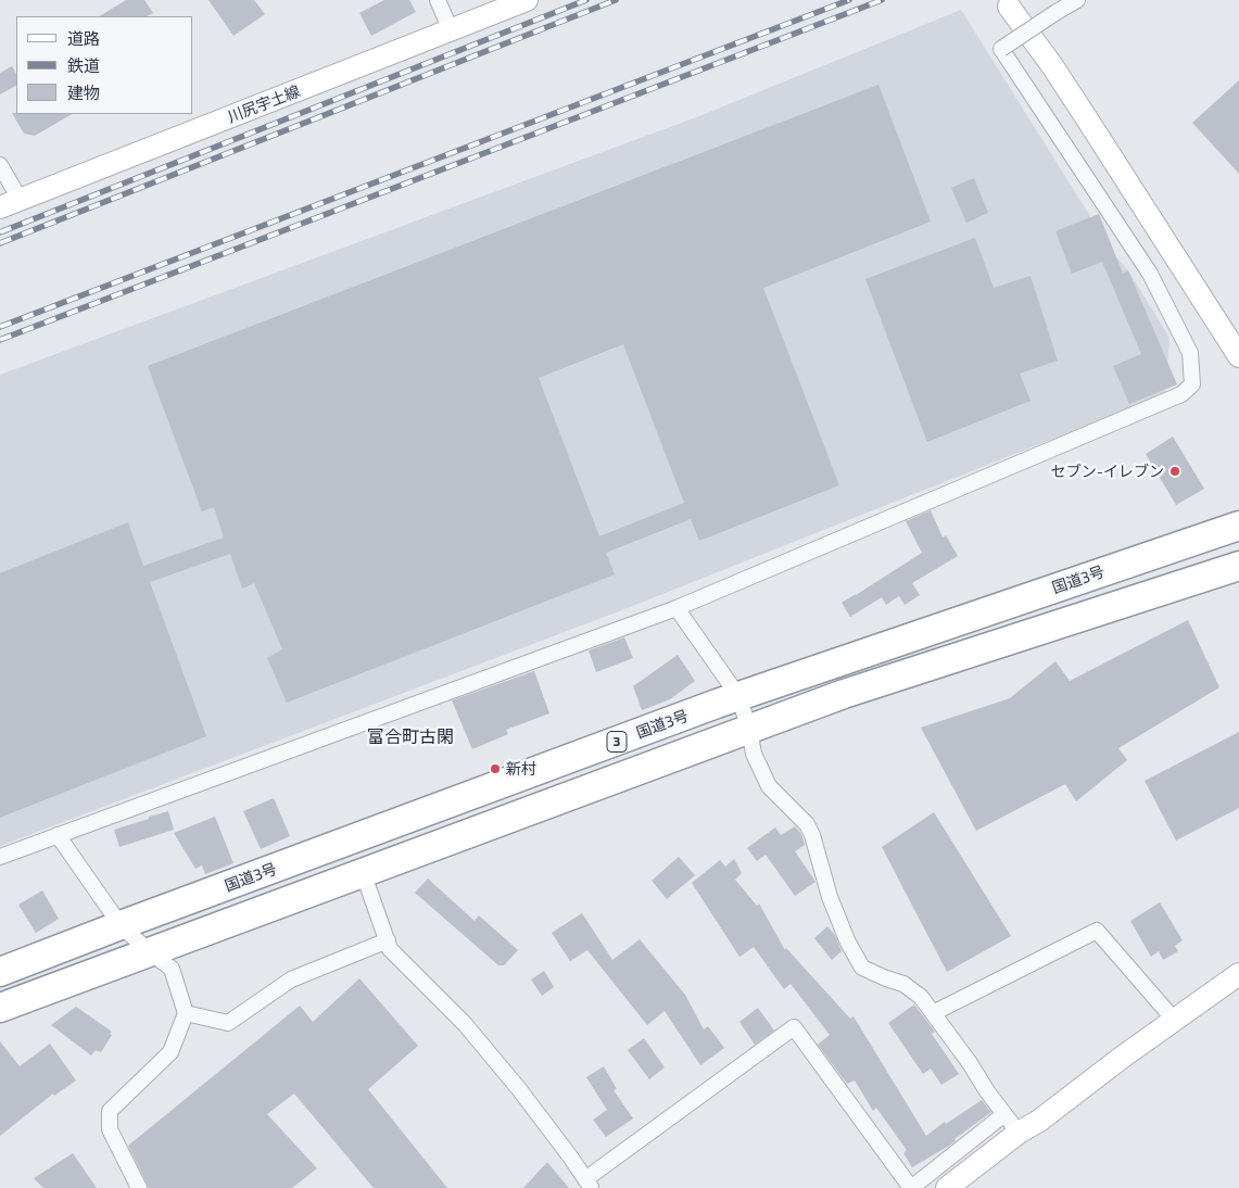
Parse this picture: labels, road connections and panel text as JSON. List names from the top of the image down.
{
  "streets": {
    "highway": ["国道3号", "3"],
    "street": ["川尻宇土線"]
  },
  "districts": ["富合町古閑"],
  "places": ["セブン-イレブン", "新村"],
  "legend": ["道路", "鉄道", "建物"]
}
